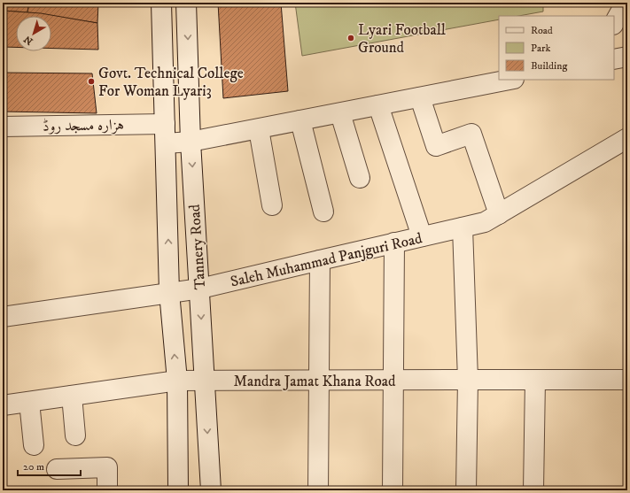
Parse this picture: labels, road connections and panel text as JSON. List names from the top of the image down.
{
  "streets": {
    "street": [
      "ہزارہ مسجد روڈ",
      "Tannery Road",
      "Saleh Muhammad Panjguri Road",
      "Mandra Jamat Khana Road"
    ]
  },
  "crossings": [
    ["ہزارہ مسجد روڈ", "Tannery Road"],
    ["Tannery Road", "Saleh Muhammad Panjguri Road"],
    ["Tannery Road", "Mandra Jamat Khana Road"]
  ],
  "places": ["Lyari Football Ground", "Govt. Technical College For Woman Lyari3"],
  "legend": ["Road", "Park", "Building"],
  "scale_bar": "20 m",
  "north": "bottom left"
}
